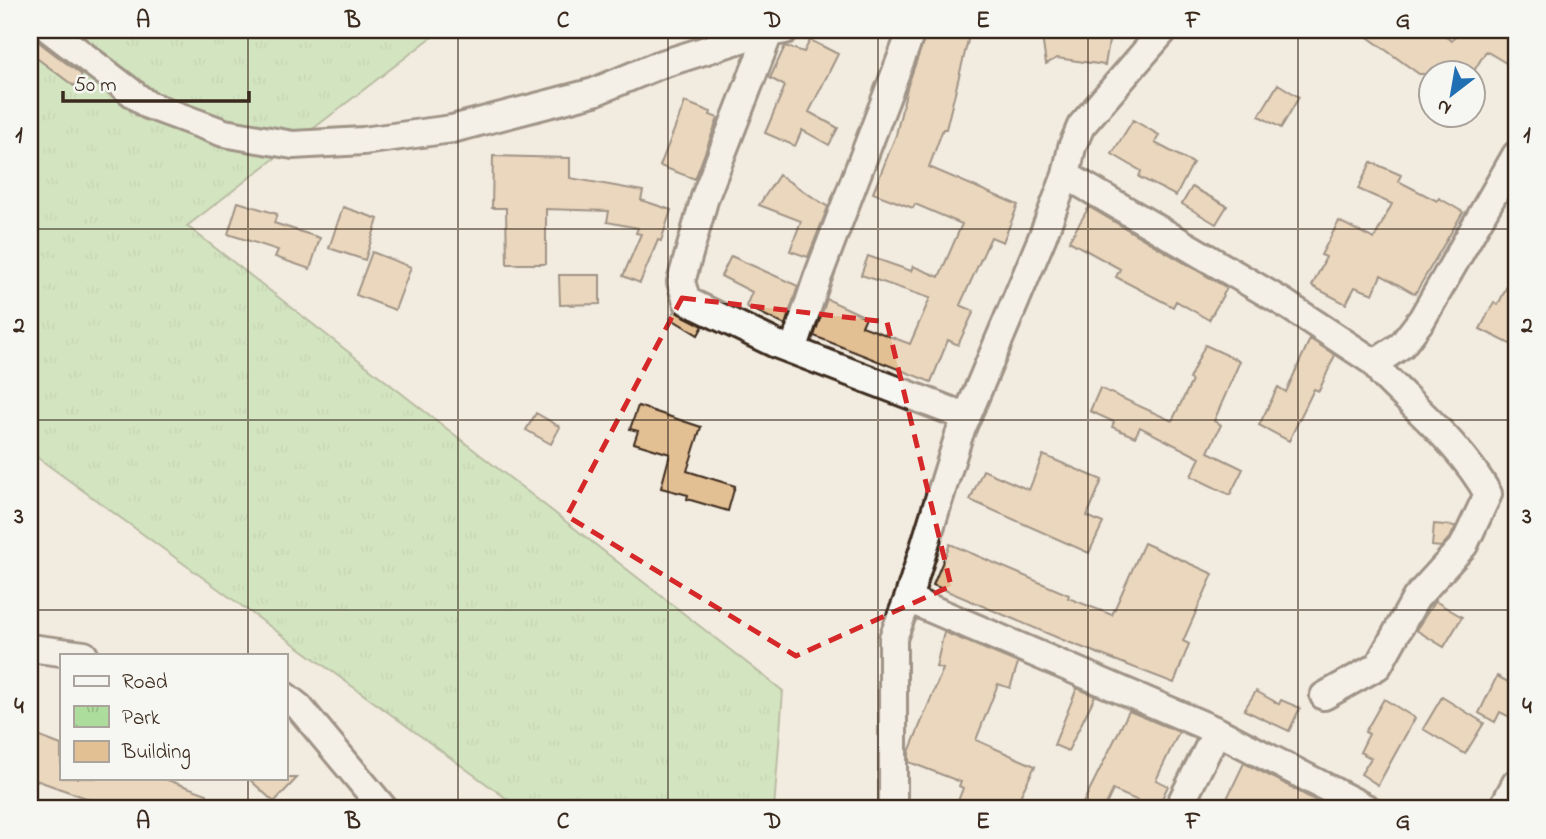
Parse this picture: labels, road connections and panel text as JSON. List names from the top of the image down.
{
  "legend": ["Road", "Park", "Building"],
  "scale_bar": "50 m",
  "north": "bottom left",
  "grid": {
    "columns": [
      "A",
      "B",
      "C",
      "D",
      "E",
      "F",
      "G"
    ],
    "rows": [
      "1",
      "2",
      "3",
      "4"
    ]
  }
}
